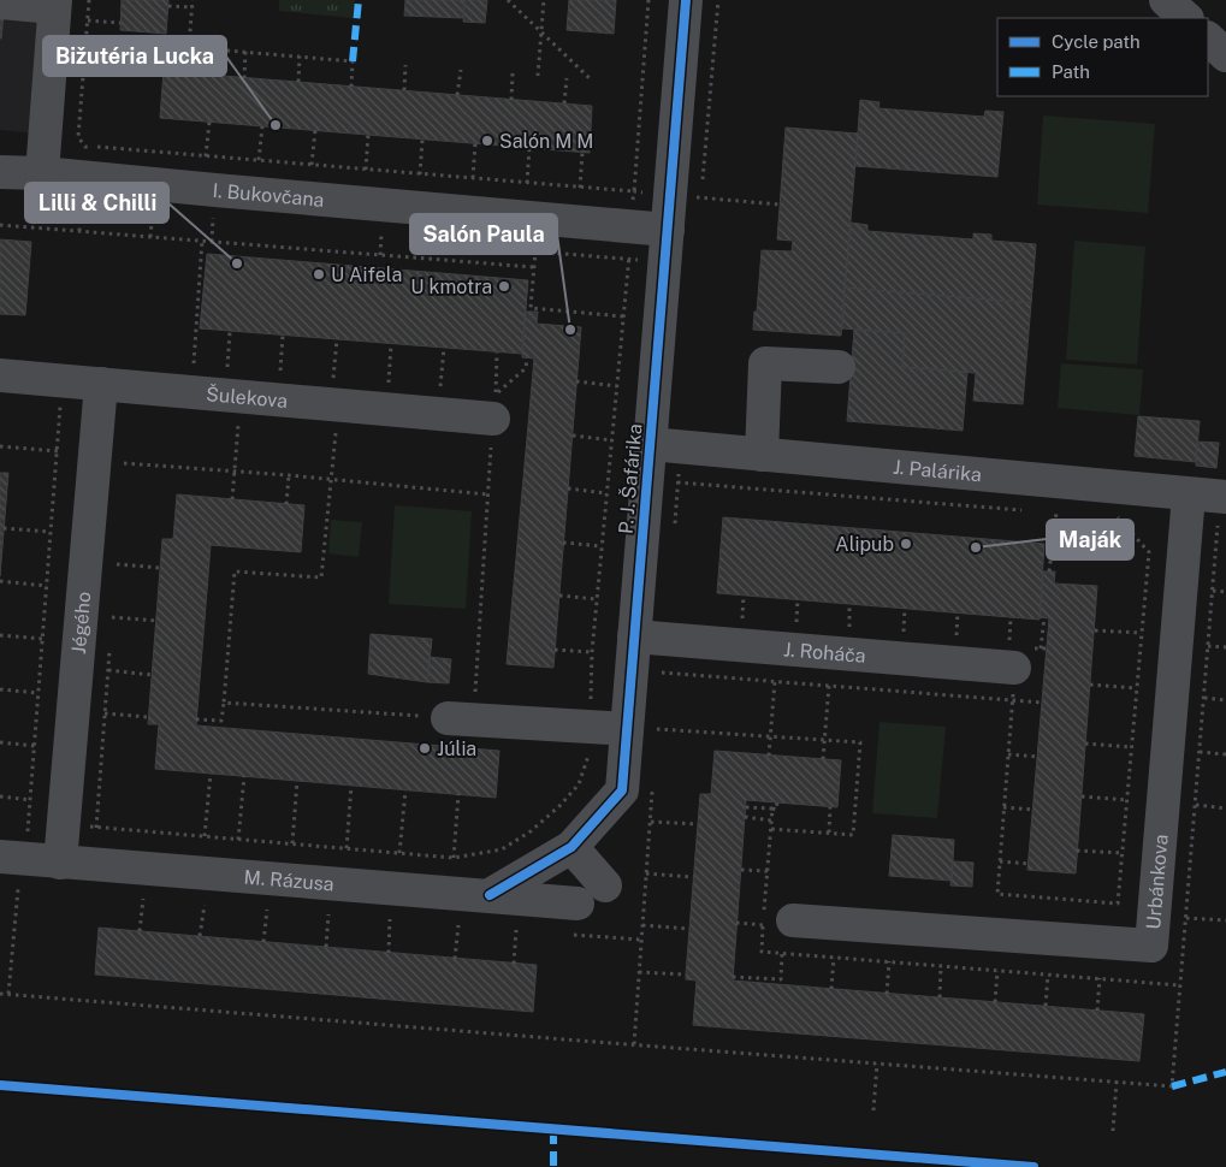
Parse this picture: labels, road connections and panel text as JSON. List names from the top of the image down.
{
  "streets": {
    "street": [
      "I. Bukovčana",
      "Šulekova",
      "J. Palárika",
      "P. J. Šafárika",
      "Jégého",
      "J. Roháča",
      "M. Rázusa",
      "Urbánkova"
    ]
  },
  "crossings": [
    ["I. Bukovčana", "P. J. Šafárika"],
    ["Šulekova", "Jégého"],
    ["J. Palárika", "P. J. Šafárika"],
    ["J. Palárika", "Urbánkova"],
    ["P. J. Šafárika", "J. Roháča"],
    ["P. J. Šafárika", "M. Rázusa"],
    ["Jégého", "M. Rázusa"]
  ],
  "places": [
    "Bižutéria Lucka",
    "Salón M M",
    "Lilli & Chilli",
    "U Aifela",
    "U kmotra",
    "Salón Paula",
    "Alipub",
    "Maják",
    "Júlia"
  ],
  "legend": ["Cycle path", "Path"]
}
